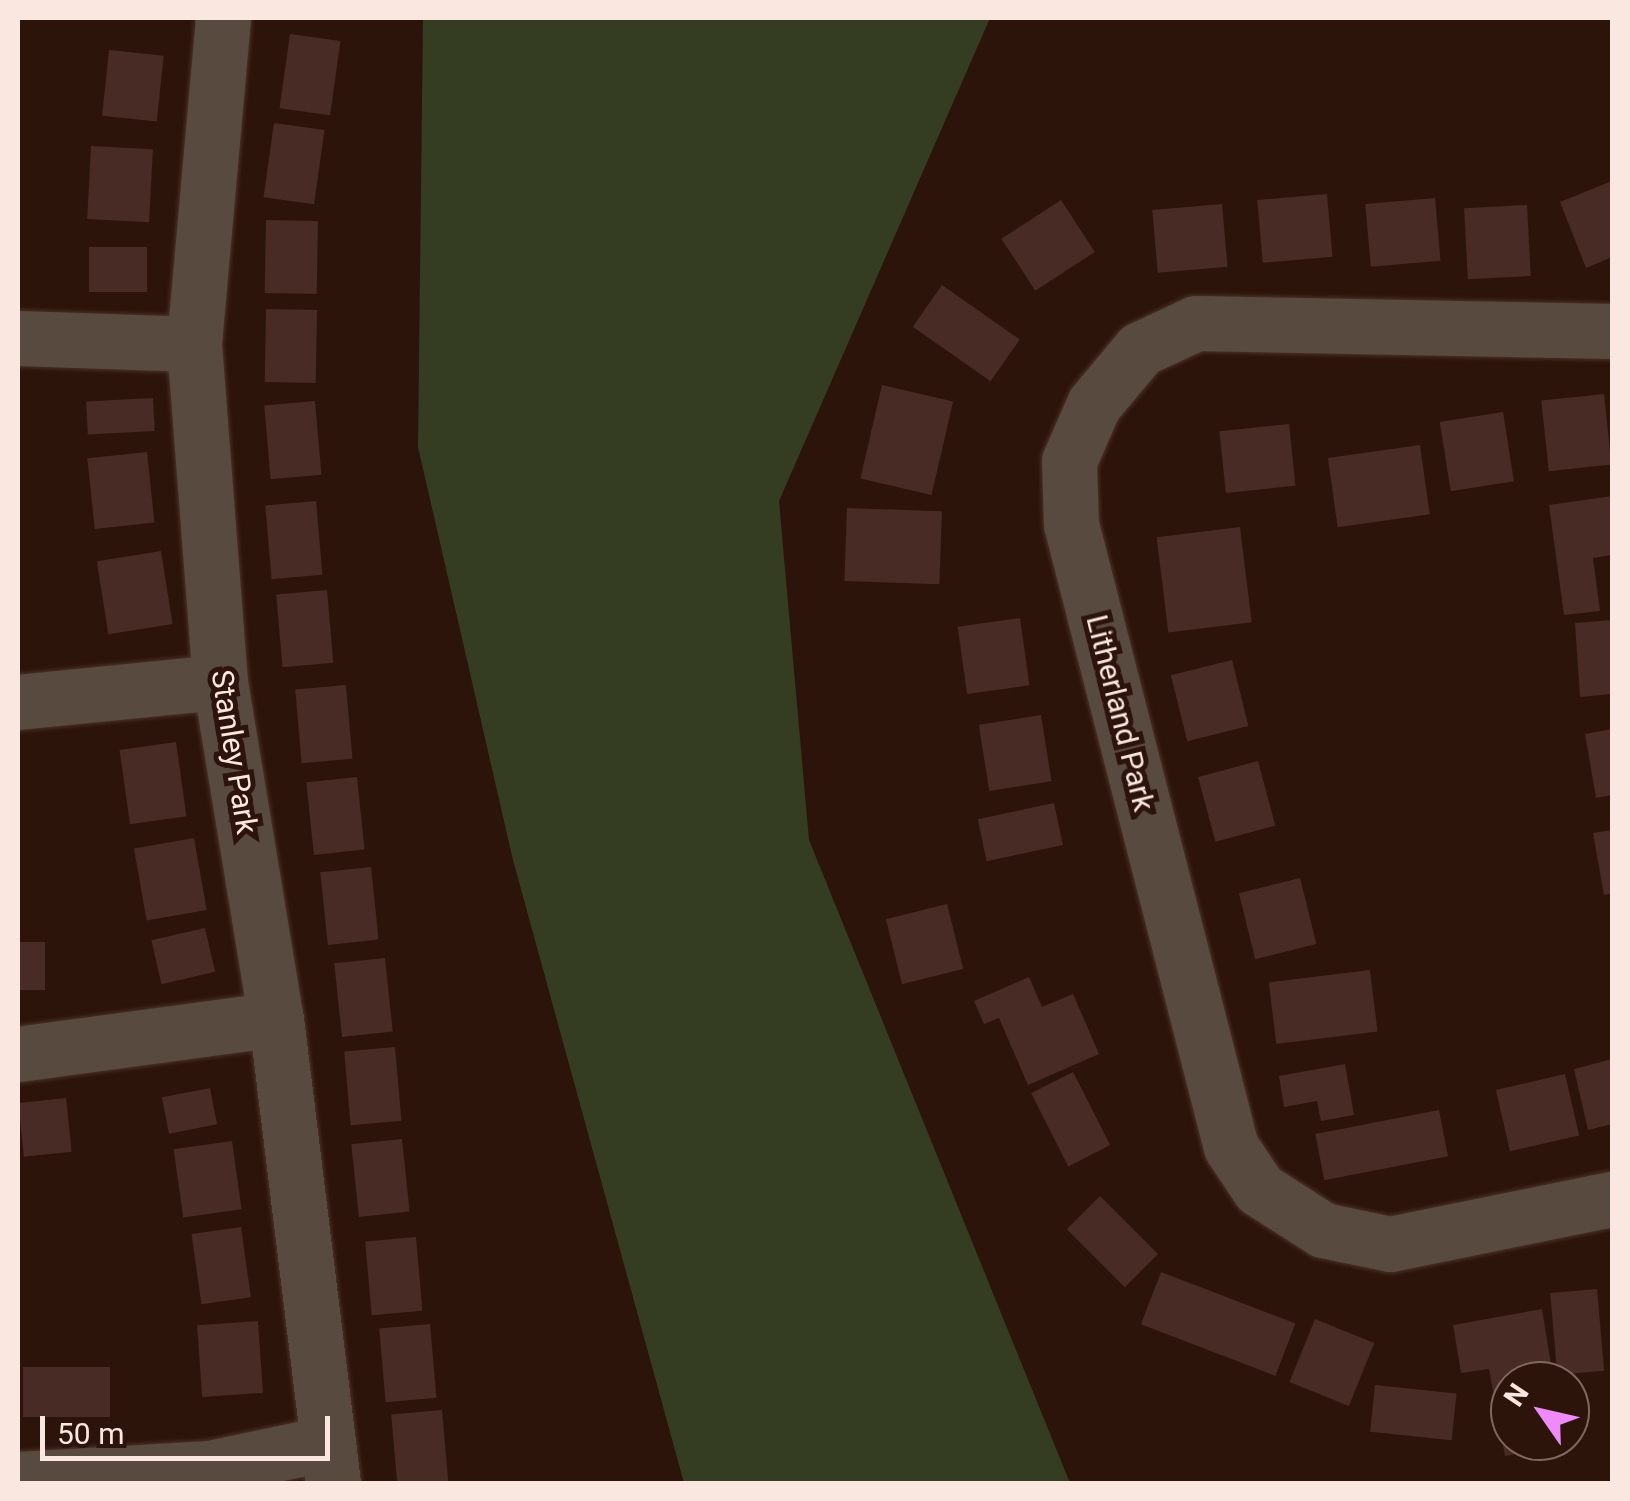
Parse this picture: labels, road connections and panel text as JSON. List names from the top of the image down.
{
  "streets": {
    "street": ["Litherland Park", "Stanley Park"]
  },
  "scale_bar": "50 m",
  "north": "top left"
}
